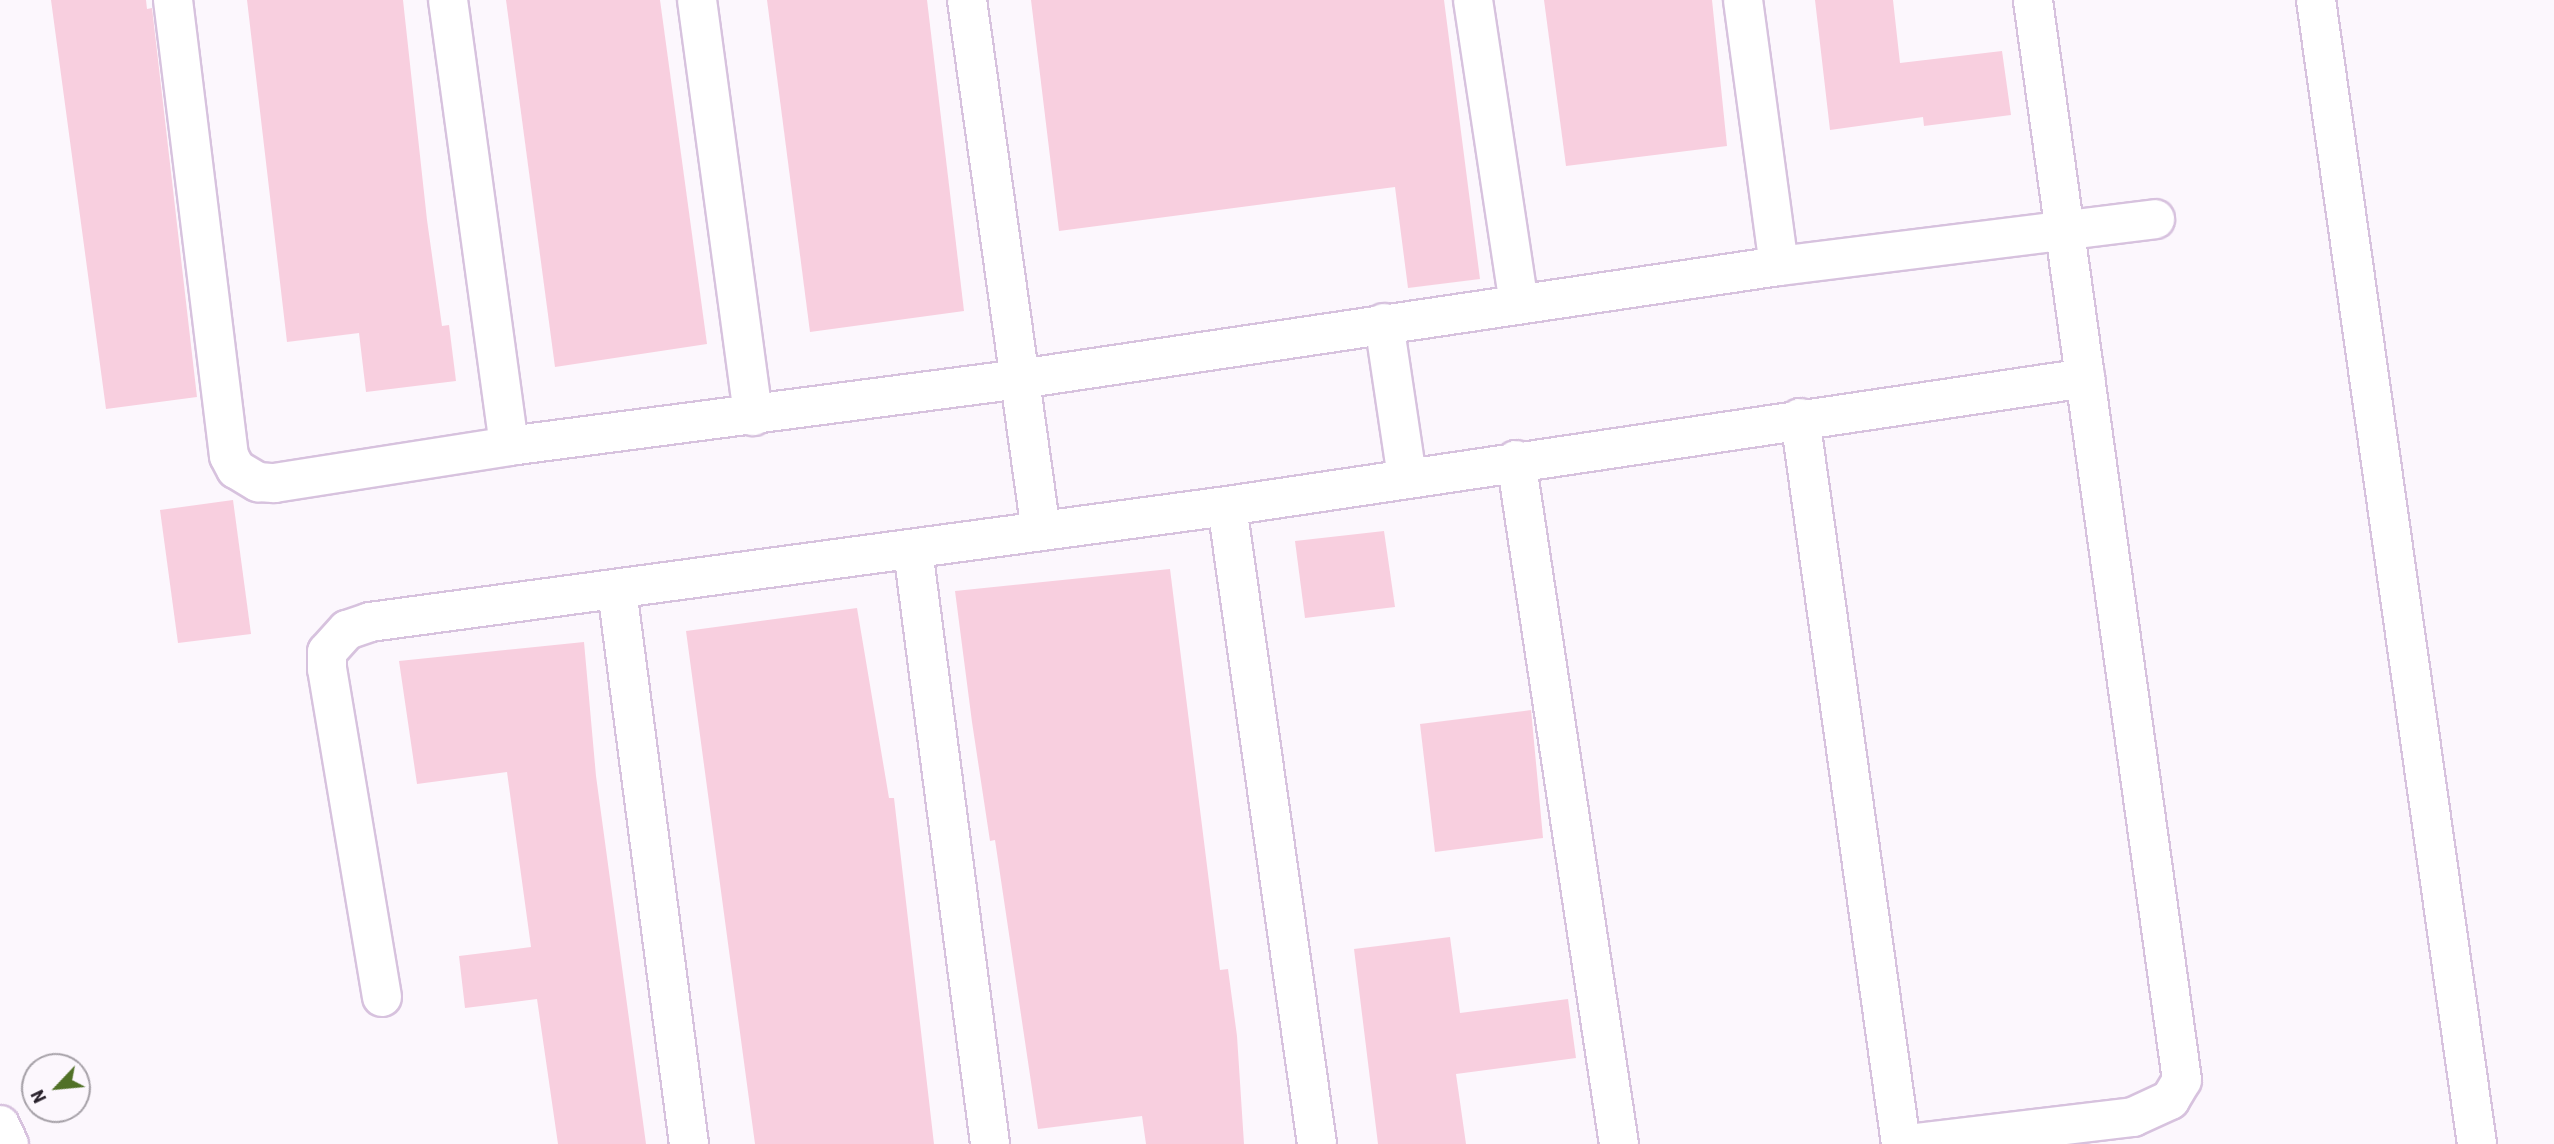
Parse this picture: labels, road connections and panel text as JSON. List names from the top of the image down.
{
  "north": "bottom left"
}
